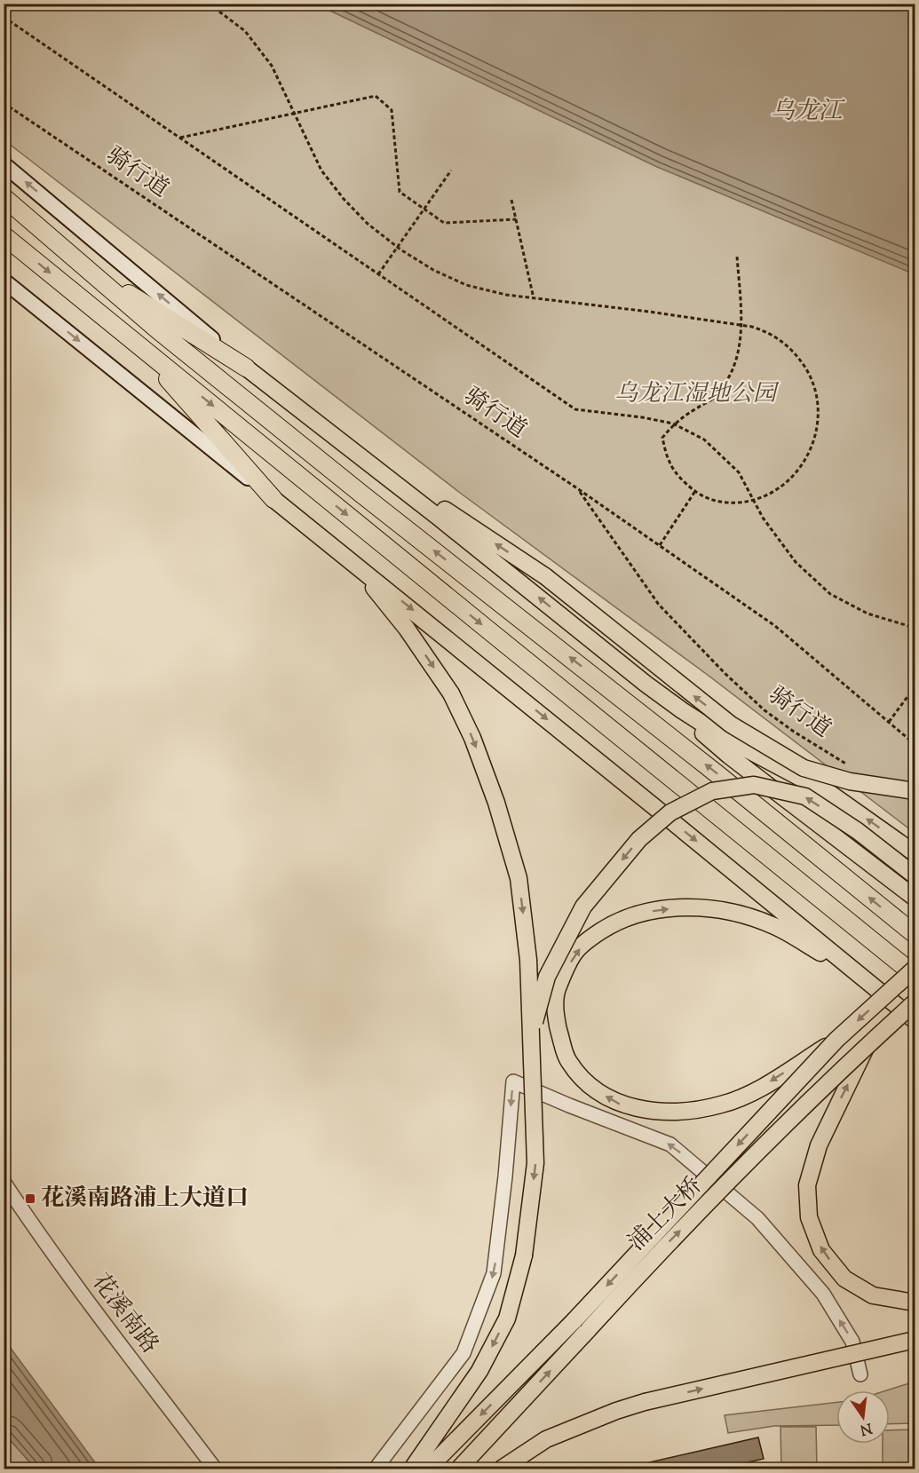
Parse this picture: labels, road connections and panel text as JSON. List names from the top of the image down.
{
  "streets": {
    "main road": ["浦上大桥"],
    "street": ["花溪南路"],
    "path": ["骑行道"]
  },
  "water": ["乌龙江"],
  "parks": ["乌龙江湿地公园"],
  "places": {
    "transit": ["花溪南路浦上大道口"]
  },
  "north": "bottom"
}
